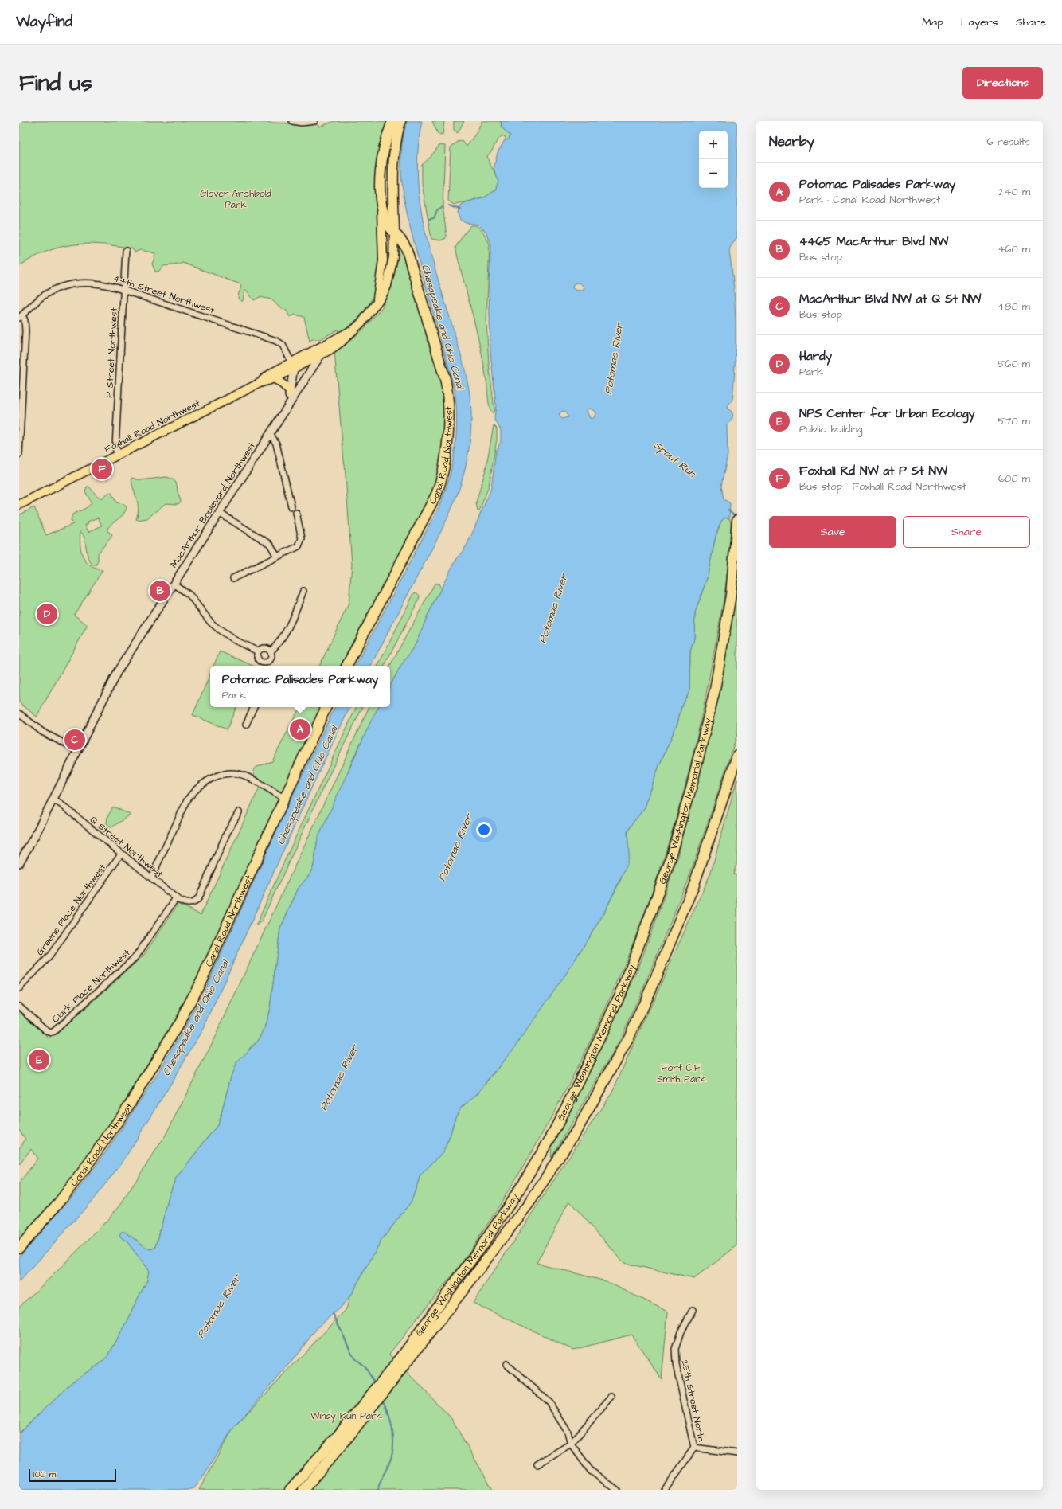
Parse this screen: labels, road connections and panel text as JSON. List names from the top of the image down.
{
  "streets": {
    "highway": ["Canal Road Northwest", "George Washington Memorial Parkway"],
    "main road": ["Foxhall Road Northwest", "MacArthur Boulevard Northwest"],
    "street": [
      "44th Street Northwest",
      "P Street Northwest",
      "Q Street Northwest",
      "Greene Place Northwest",
      "Clark Place Northwest",
      "25th Street North"
    ]
  },
  "crossings": [
    ["44th Street Northwest", "P Street Northwest"],
    ["44th Street Northwest", "Foxhall Road Northwest"],
    ["44th Street Northwest", "MacArthur Boulevard Northwest"],
    ["P Street Northwest", "Foxhall Road Northwest"],
    ["Foxhall Road Northwest", "Canal Road Northwest"],
    ["Foxhall Road Northwest", "MacArthur Boulevard Northwest"],
    ["MacArthur Boulevard Northwest", "Q Street Northwest"],
    ["Q Street Northwest", "Greene Place Northwest"],
    ["Q Street Northwest", "Clark Place Northwest"]
  ],
  "water": ["Chesapeake and Ohio Canal", "Potomac River", "Spout Run"],
  "parks": ["Glover-Archbold Park", "Fort C.F. Smith Park", "Windy Run Park"],
  "scale_bar": "100 m",
  "page": {
    "header": "Wayfind",
    "nav": ["Map", "Layers", "Share"],
    "buttons": [
      "Directions",
      ["Save", "Share"]
    ],
    "title": "Find us",
    "heading": ["Nearby", "6 results"],
    "map_buttons": ["+", "−"],
    "list": [
      {
        "mark": "A",
        "name": "Potomac Palisades Parkway",
        "note": "Park · Canal Road Northwest",
        "value": "240 m"
      },
      {
        "mark": "B",
        "name": "4465 MacArthur Blvd NW",
        "note": "Bus stop",
        "value": "460 m"
      },
      {
        "mark": "C",
        "name": "MacArthur Blvd NW at Q St NW",
        "note": "Bus stop",
        "value": "480 m"
      },
      {
        "mark": "D",
        "name": "Hardy",
        "note": "Park",
        "value": "560 m"
      },
      {
        "mark": "E",
        "name": "NPS Center for Urban Ecology",
        "note": "Public building",
        "value": "570 m"
      },
      {
        "mark": "F",
        "name": "Foxhall Rd NW at P St NW",
        "note": "Bus stop · Foxhall Road Northwest",
        "value": "600 m"
      }
    ],
    "pins": [
      "F",
      "B",
      "D",
      "A",
      "C",
      "E"
    ],
    "popup": ["Potomac Palisades Parkway", "Park"],
    "scale": "100 m"
  }
}
